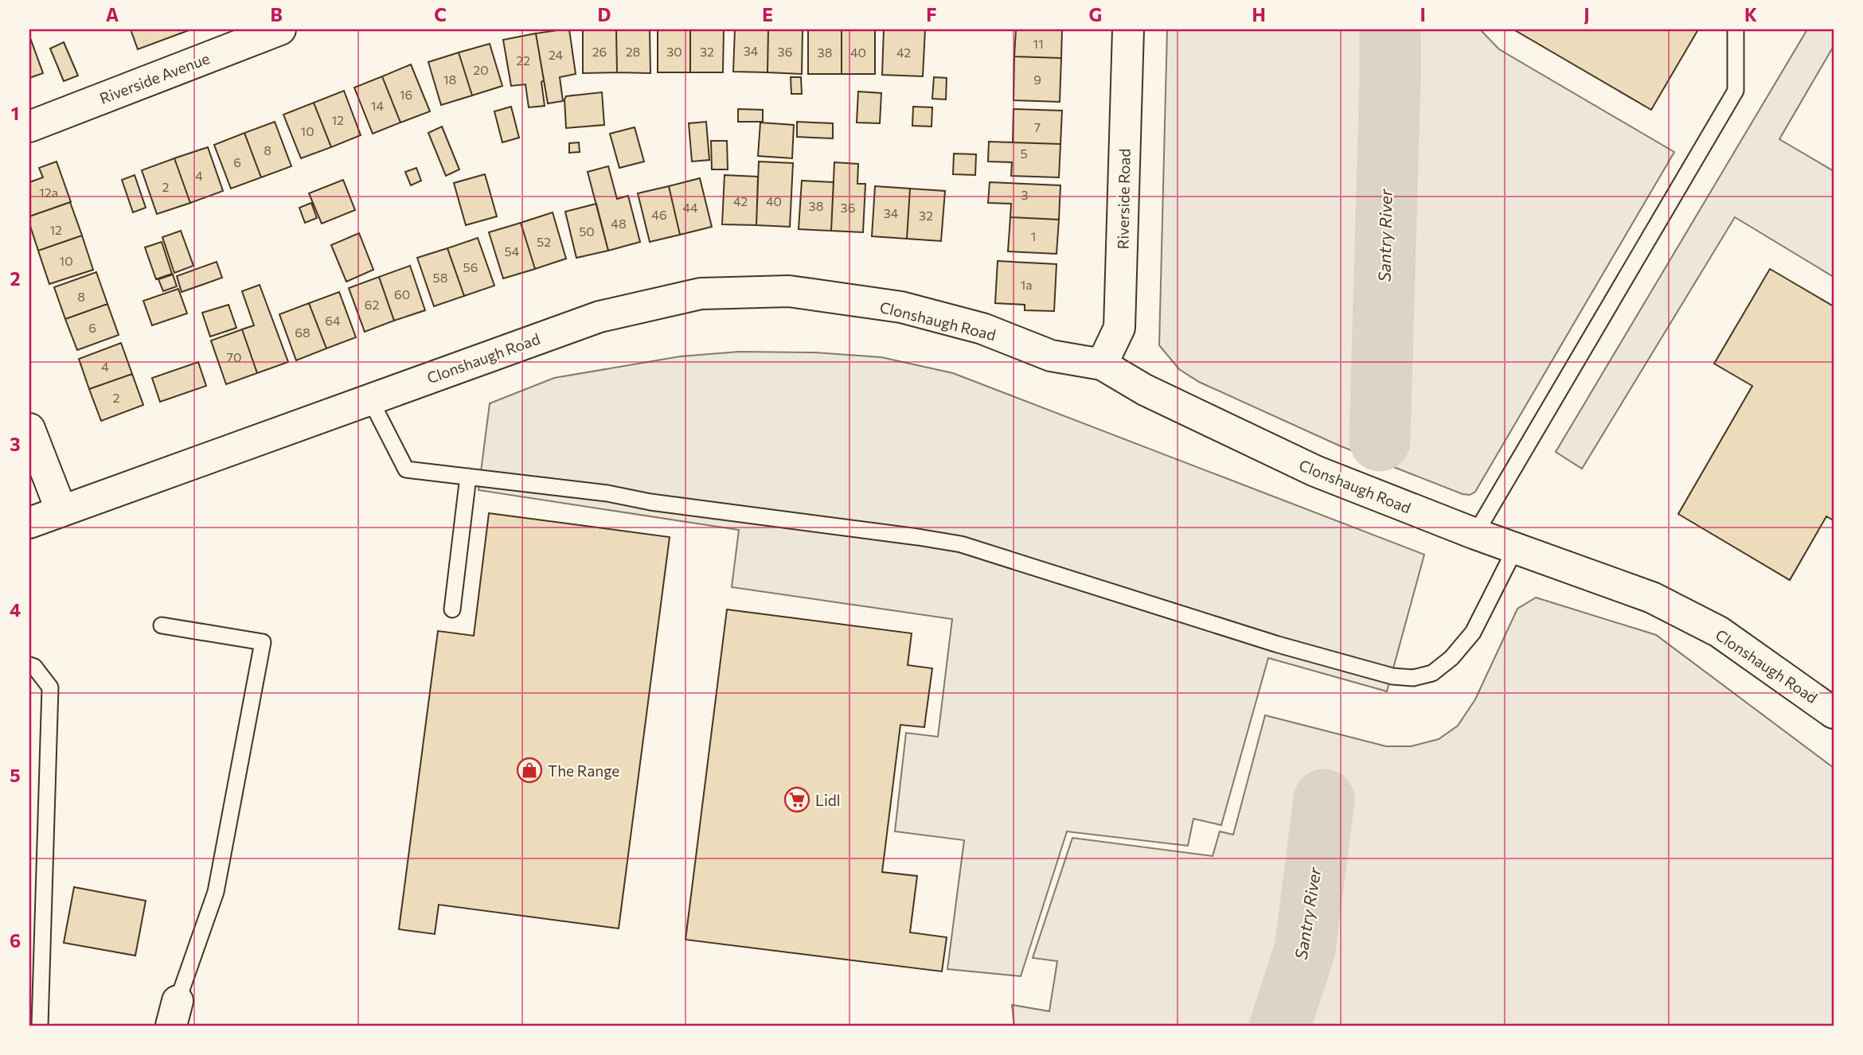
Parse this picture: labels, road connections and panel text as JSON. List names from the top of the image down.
{
  "streets": {
    "street": ["Riverside Avenue", "Riverside Road", "Clonshaugh Road"]
  },
  "crossings": [
    ["Riverside Road", "Clonshaugh Road"]
  ],
  "water": ["Santry River"],
  "places": {
    "shop": ["The Range"],
    "supermarket": ["Lidl"]
  },
  "house_numbers": [
    "11",
    "34",
    "26",
    "28",
    "30",
    "32",
    "36",
    "38",
    "40",
    "42",
    "24",
    "22",
    "20",
    "18",
    "9",
    "16",
    "14",
    "12",
    "7",
    "10",
    "8",
    "5",
    "6",
    "4",
    "2",
    "12a",
    "3",
    "42",
    "40",
    "38",
    "44",
    "36",
    "34",
    "46",
    "32",
    "48",
    "12",
    "50",
    "1",
    "52",
    "54",
    "10",
    "56",
    "58",
    "1a",
    "60",
    "8",
    "62",
    "64",
    "6",
    "68",
    "70",
    "4",
    "2"
  ],
  "grid": {
    "columns": [
      "A",
      "B",
      "C",
      "D",
      "E",
      "F",
      "G",
      "H",
      "I",
      "J",
      "K"
    ],
    "rows": [
      "1",
      "2",
      "3",
      "4",
      "5",
      "6"
    ]
  }
}
